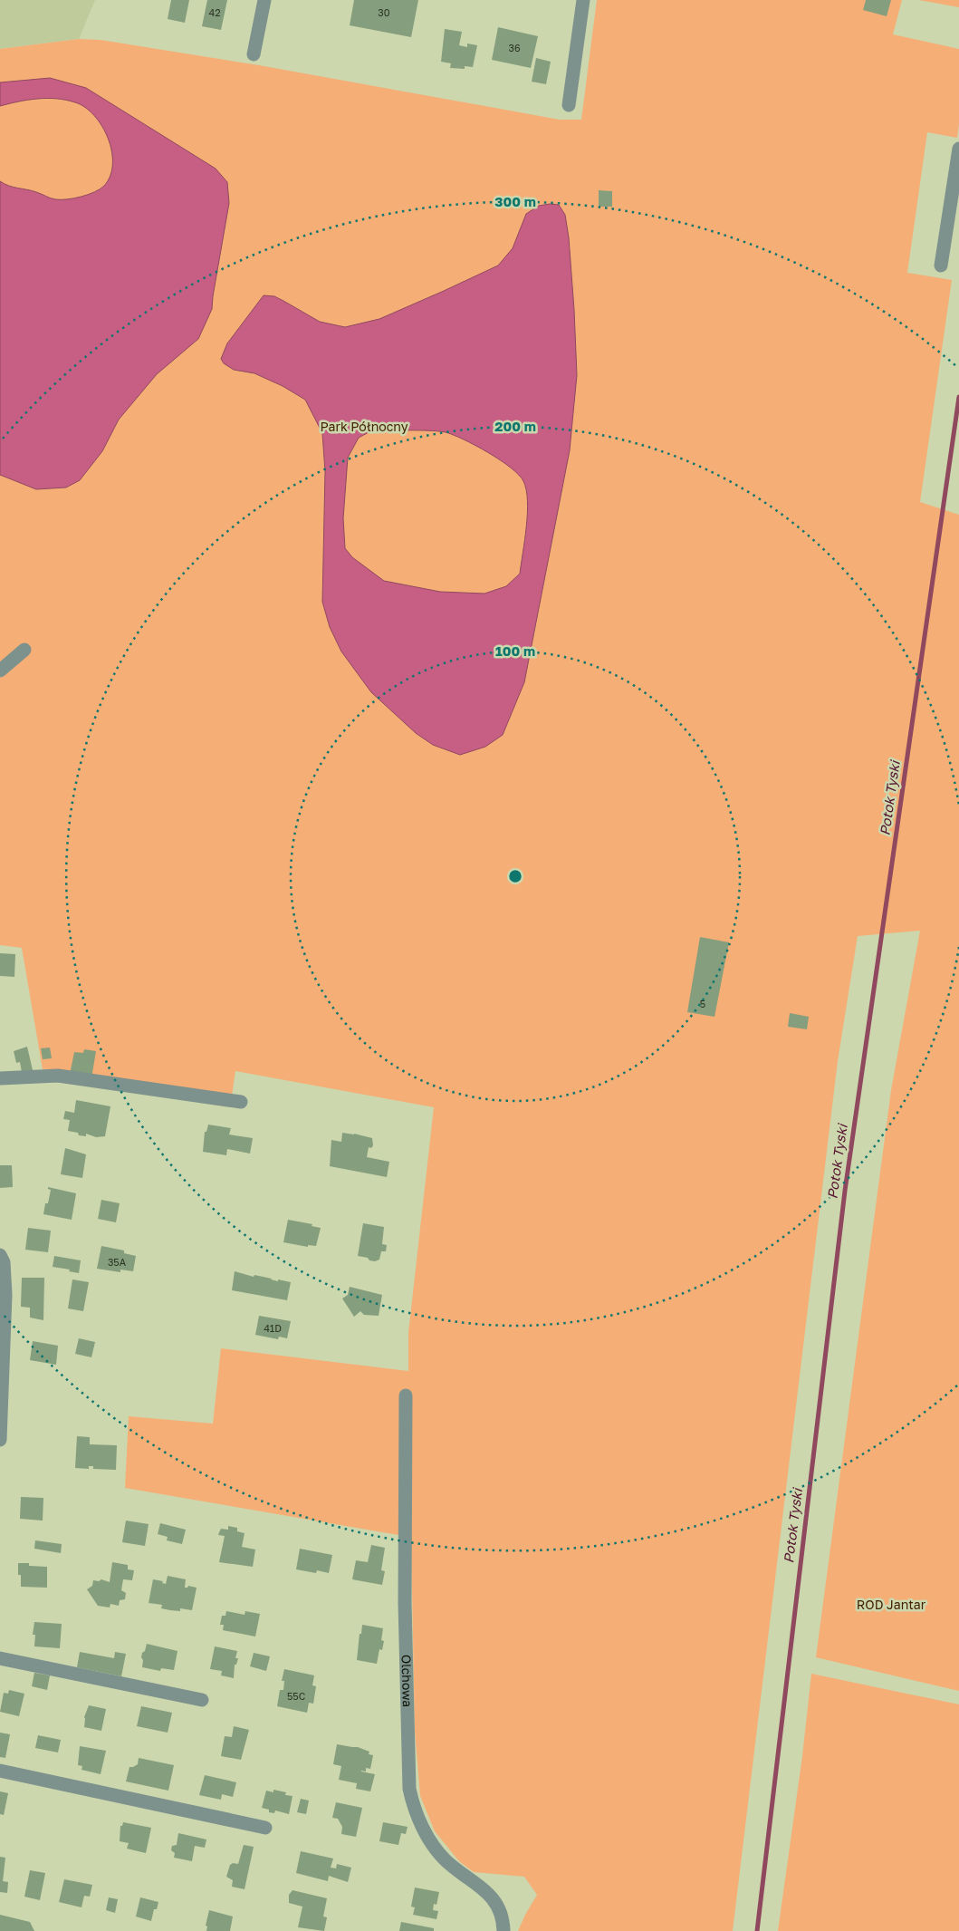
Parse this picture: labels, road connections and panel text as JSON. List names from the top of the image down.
{
  "streets": {
    "street": ["Olchowa"]
  },
  "water": ["Potok Tyski"],
  "parks": ["Park Północny", "ROD Jantar"],
  "house_numbers": [
    "42",
    "30",
    "36",
    "5",
    "35A",
    "41D",
    "55C"
  ],
  "rings": ["300 m", "200 m", "100 m"]
}
